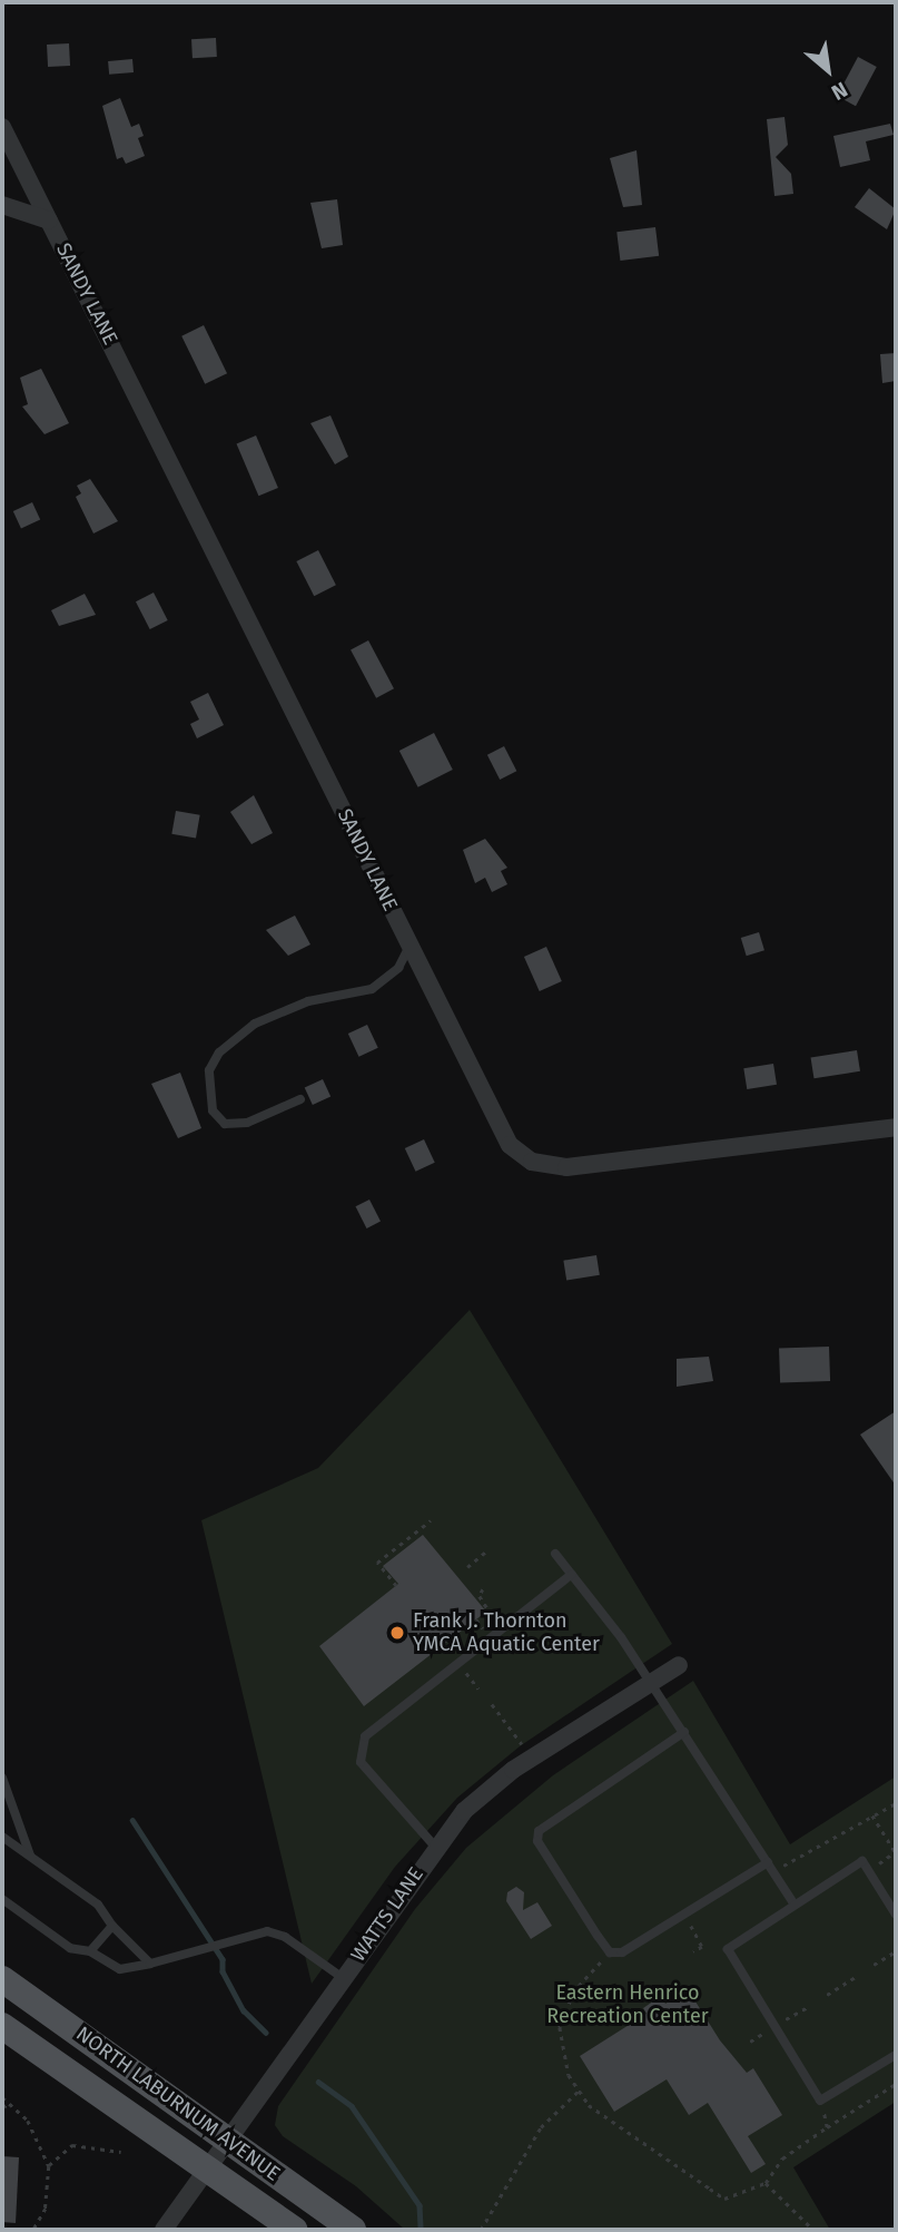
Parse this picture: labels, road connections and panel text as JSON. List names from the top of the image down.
{
  "streets": {
    "main road": ["NORTH LABURNUM AVENUE"],
    "street": ["SANDY LANE", "WATTS LANE"]
  },
  "crossings": [
    ["WATTS LANE", "NORTH LABURNUM AVENUE"]
  ],
  "parks": ["Eastern Henrico Recreation Center"],
  "places": ["Frank J. Thornton YMCA Aquatic Center"],
  "north": "bottom right"
}
